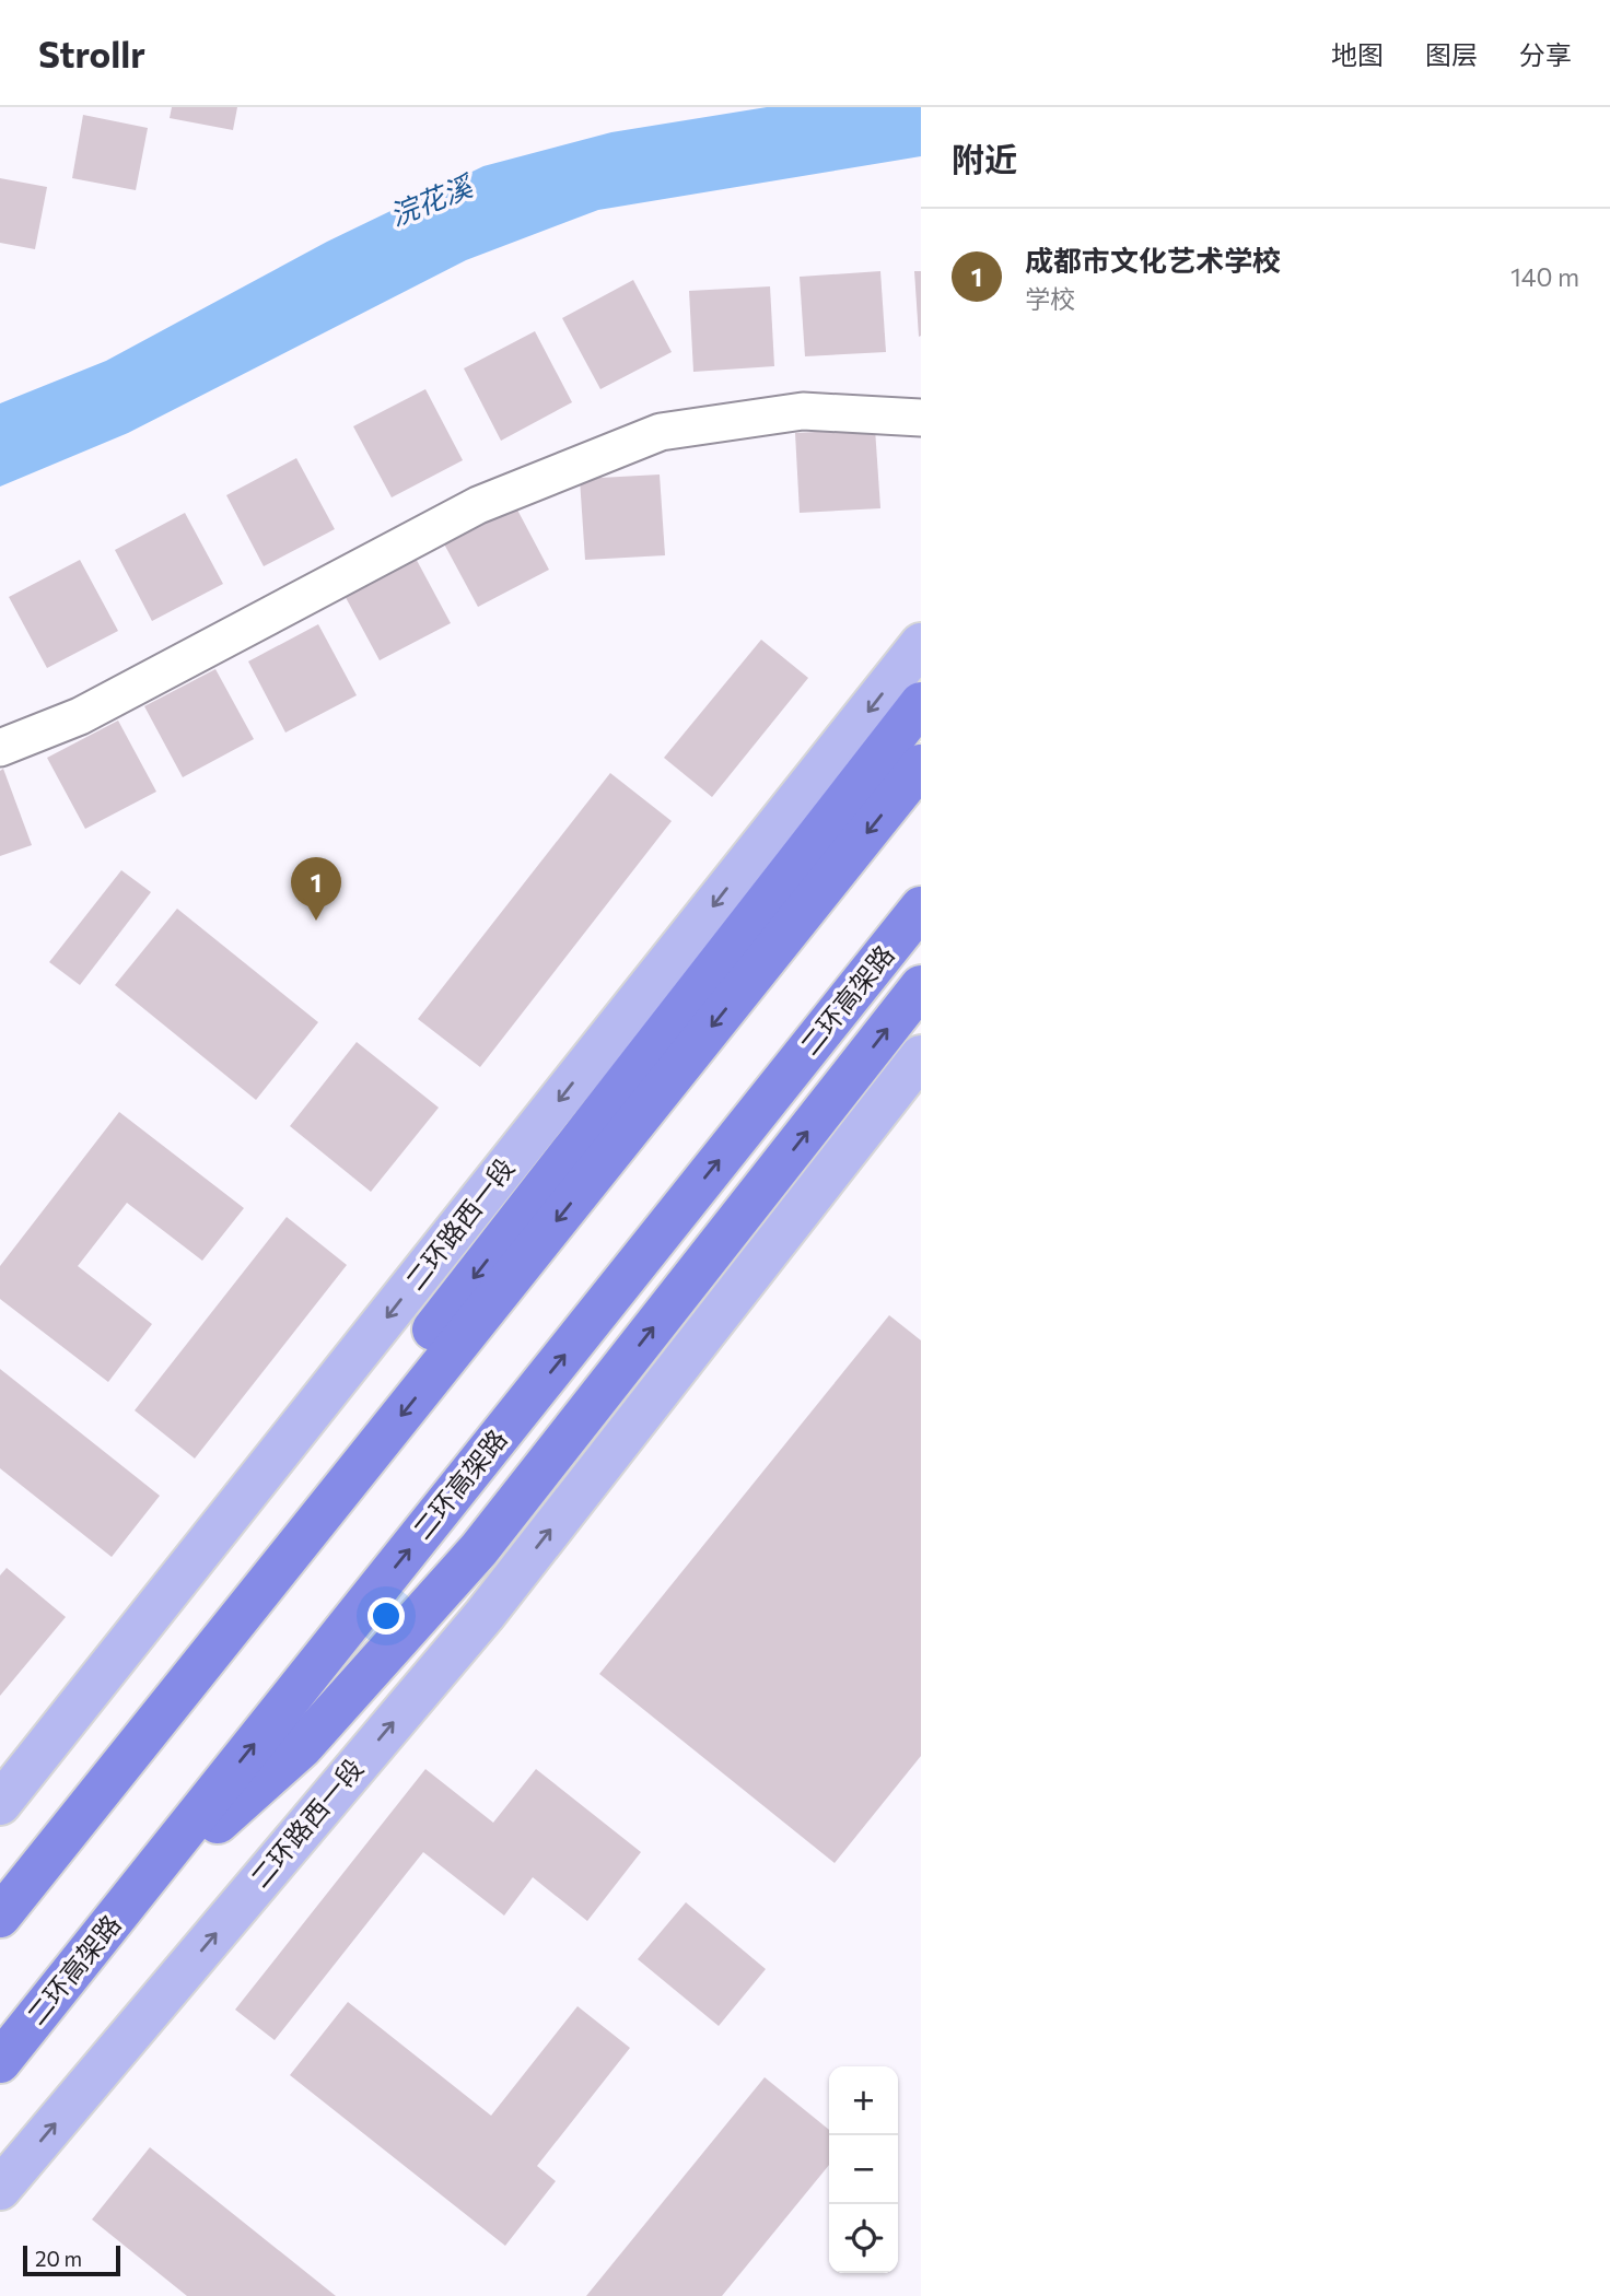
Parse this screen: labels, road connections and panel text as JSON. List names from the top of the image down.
{
  "streets": {
    "highway": ["二环高架路"],
    "main road": ["二环路西一段"]
  },
  "water": ["浣花溪"],
  "scale_bar": "20 m",
  "page": {
    "header": "Strollr",
    "nav": ["地图", "图层", "分享"],
    "heading": "附近",
    "list": [
      {
        "mark": "1",
        "name": "成都市文化艺术学校",
        "note": "学校",
        "value": "140 m"
      }
    ],
    "pins": "1",
    "map_buttons": ["+", "−"],
    "scale": "20 m"
  }
}
